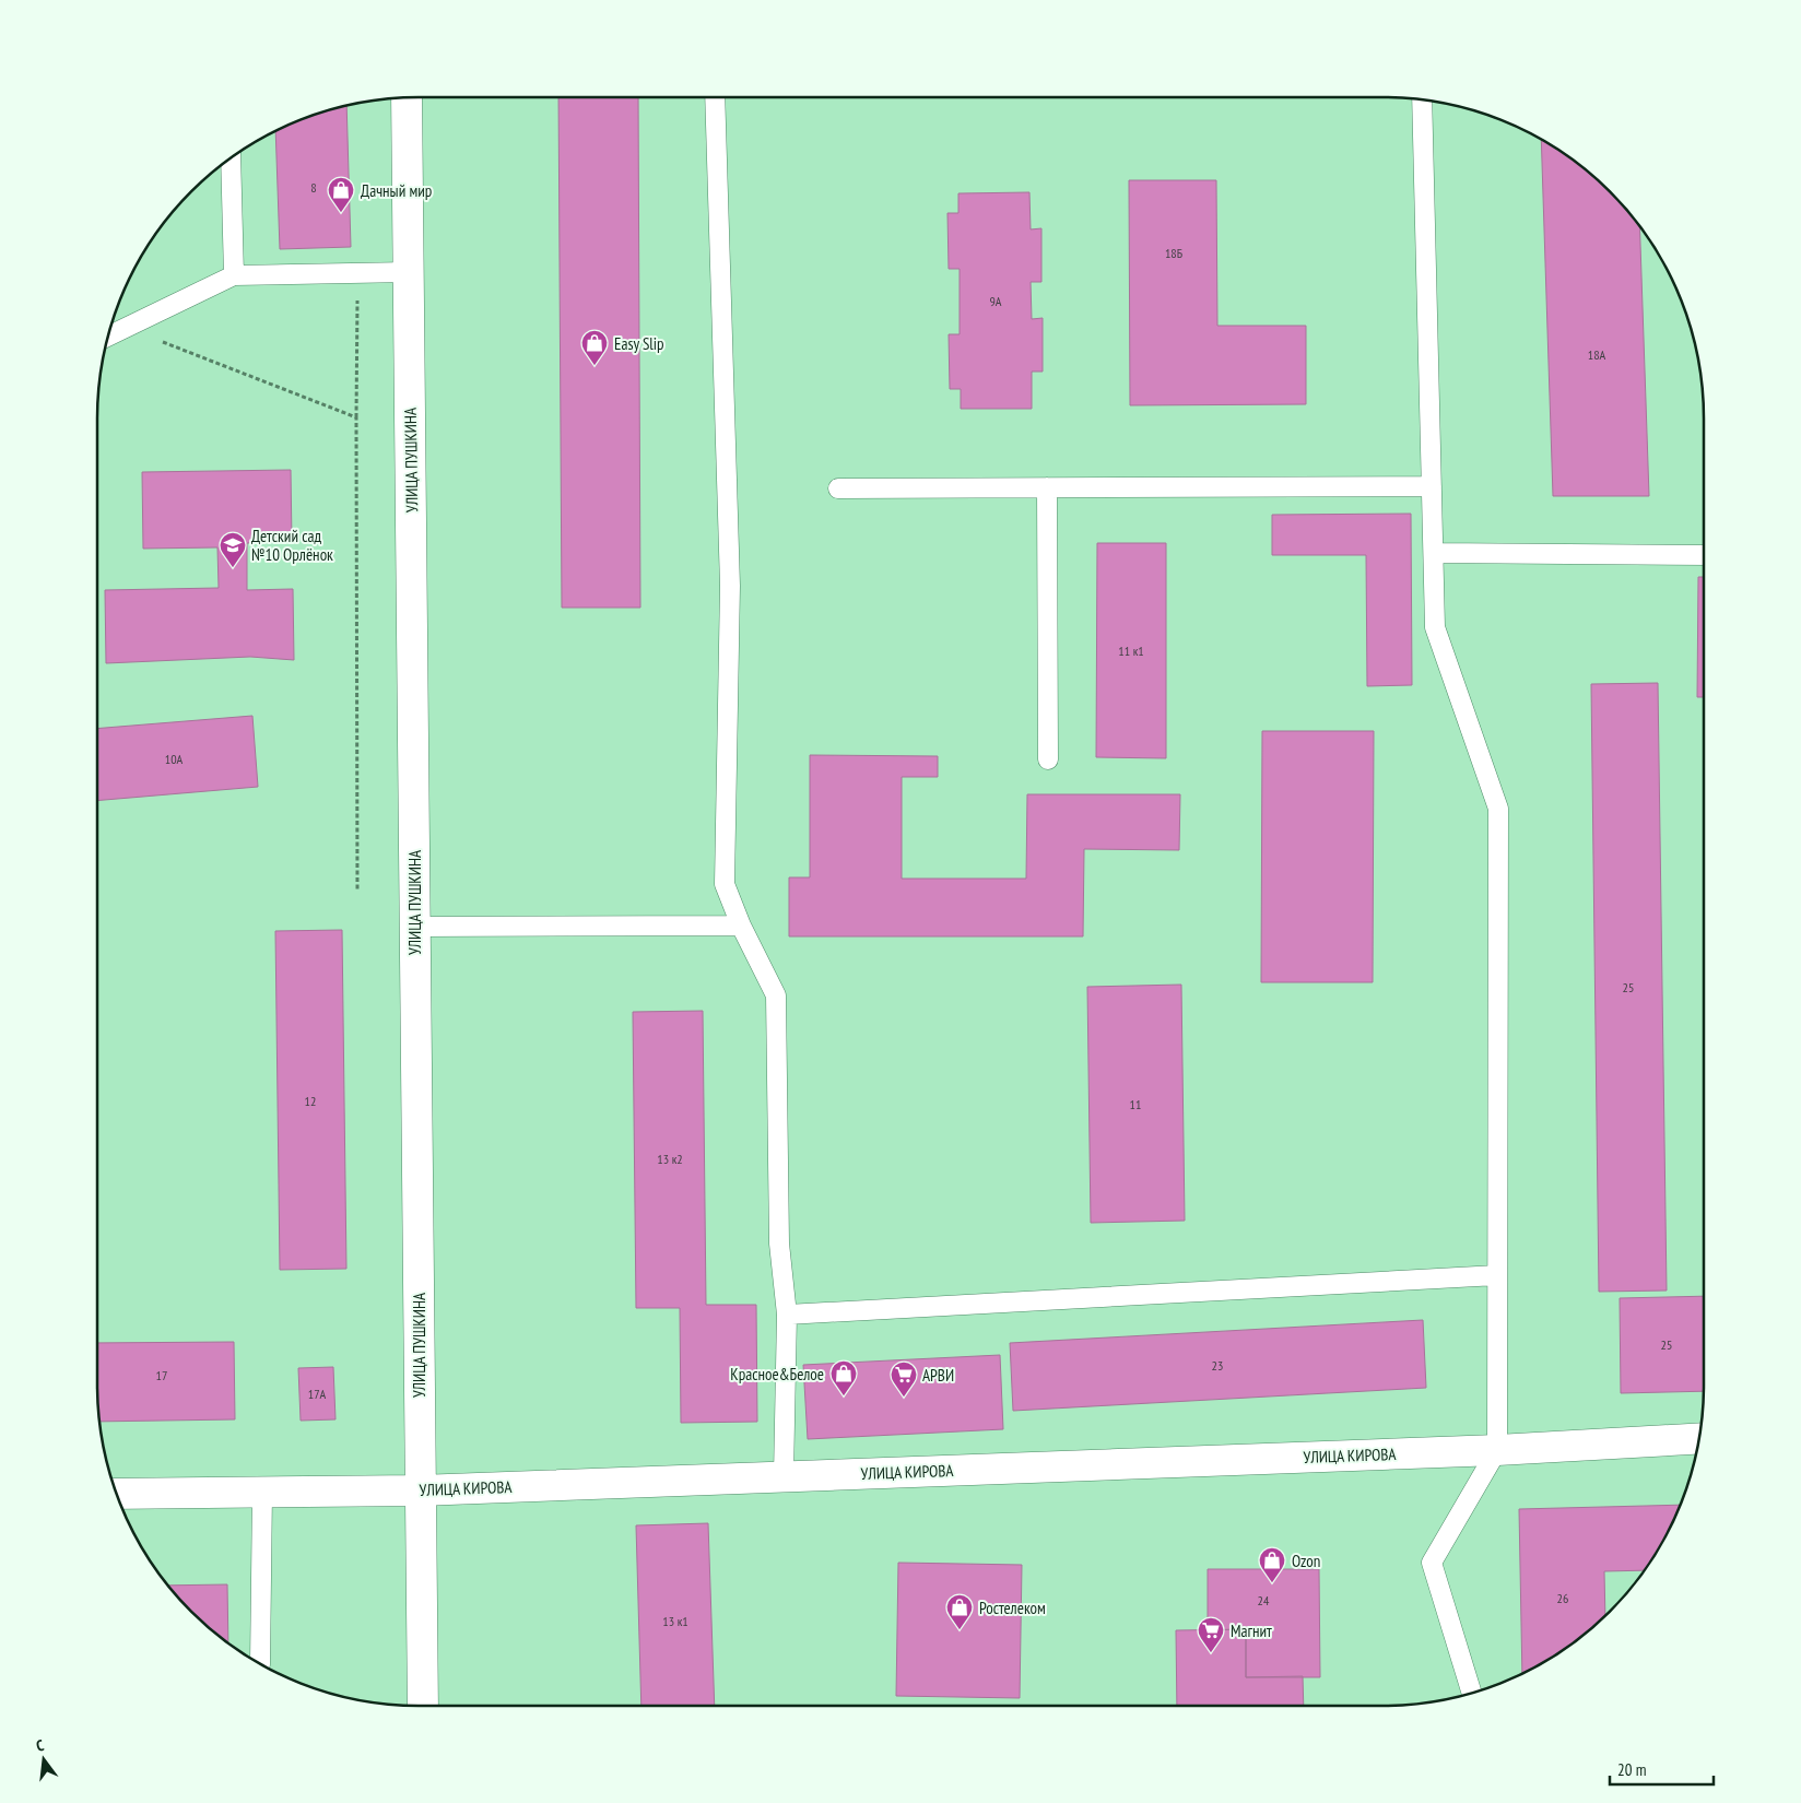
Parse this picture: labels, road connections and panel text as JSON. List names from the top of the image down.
{
  "streets": {
    "street": ["УЛИЦА ПУШКИНА", "УЛИЦА КИРОВА"]
  },
  "crossings": [
    ["УЛИЦА ПУШКИНА", "УЛИЦА КИРОВА"]
  ],
  "places": {
    "shop": [
      "Дачный мир",
      "Easy Slip",
      "Красное&Белое",
      "Ozon",
      "Ростелеком"
    ],
    "school or university": ["Детский сад №10 Орлёнок"],
    "supermarket": ["АРВИ", "Магнит"]
  },
  "house_numbers": [
    "8",
    "18Б",
    "9А",
    "18А",
    "11 к1",
    "10А",
    "25",
    "12",
    "11",
    "13 к2",
    "25",
    "23",
    "17",
    "17А",
    "26",
    "24",
    "13 к1"
  ],
  "scale_bar": "20 m",
  "north": "top"
}
